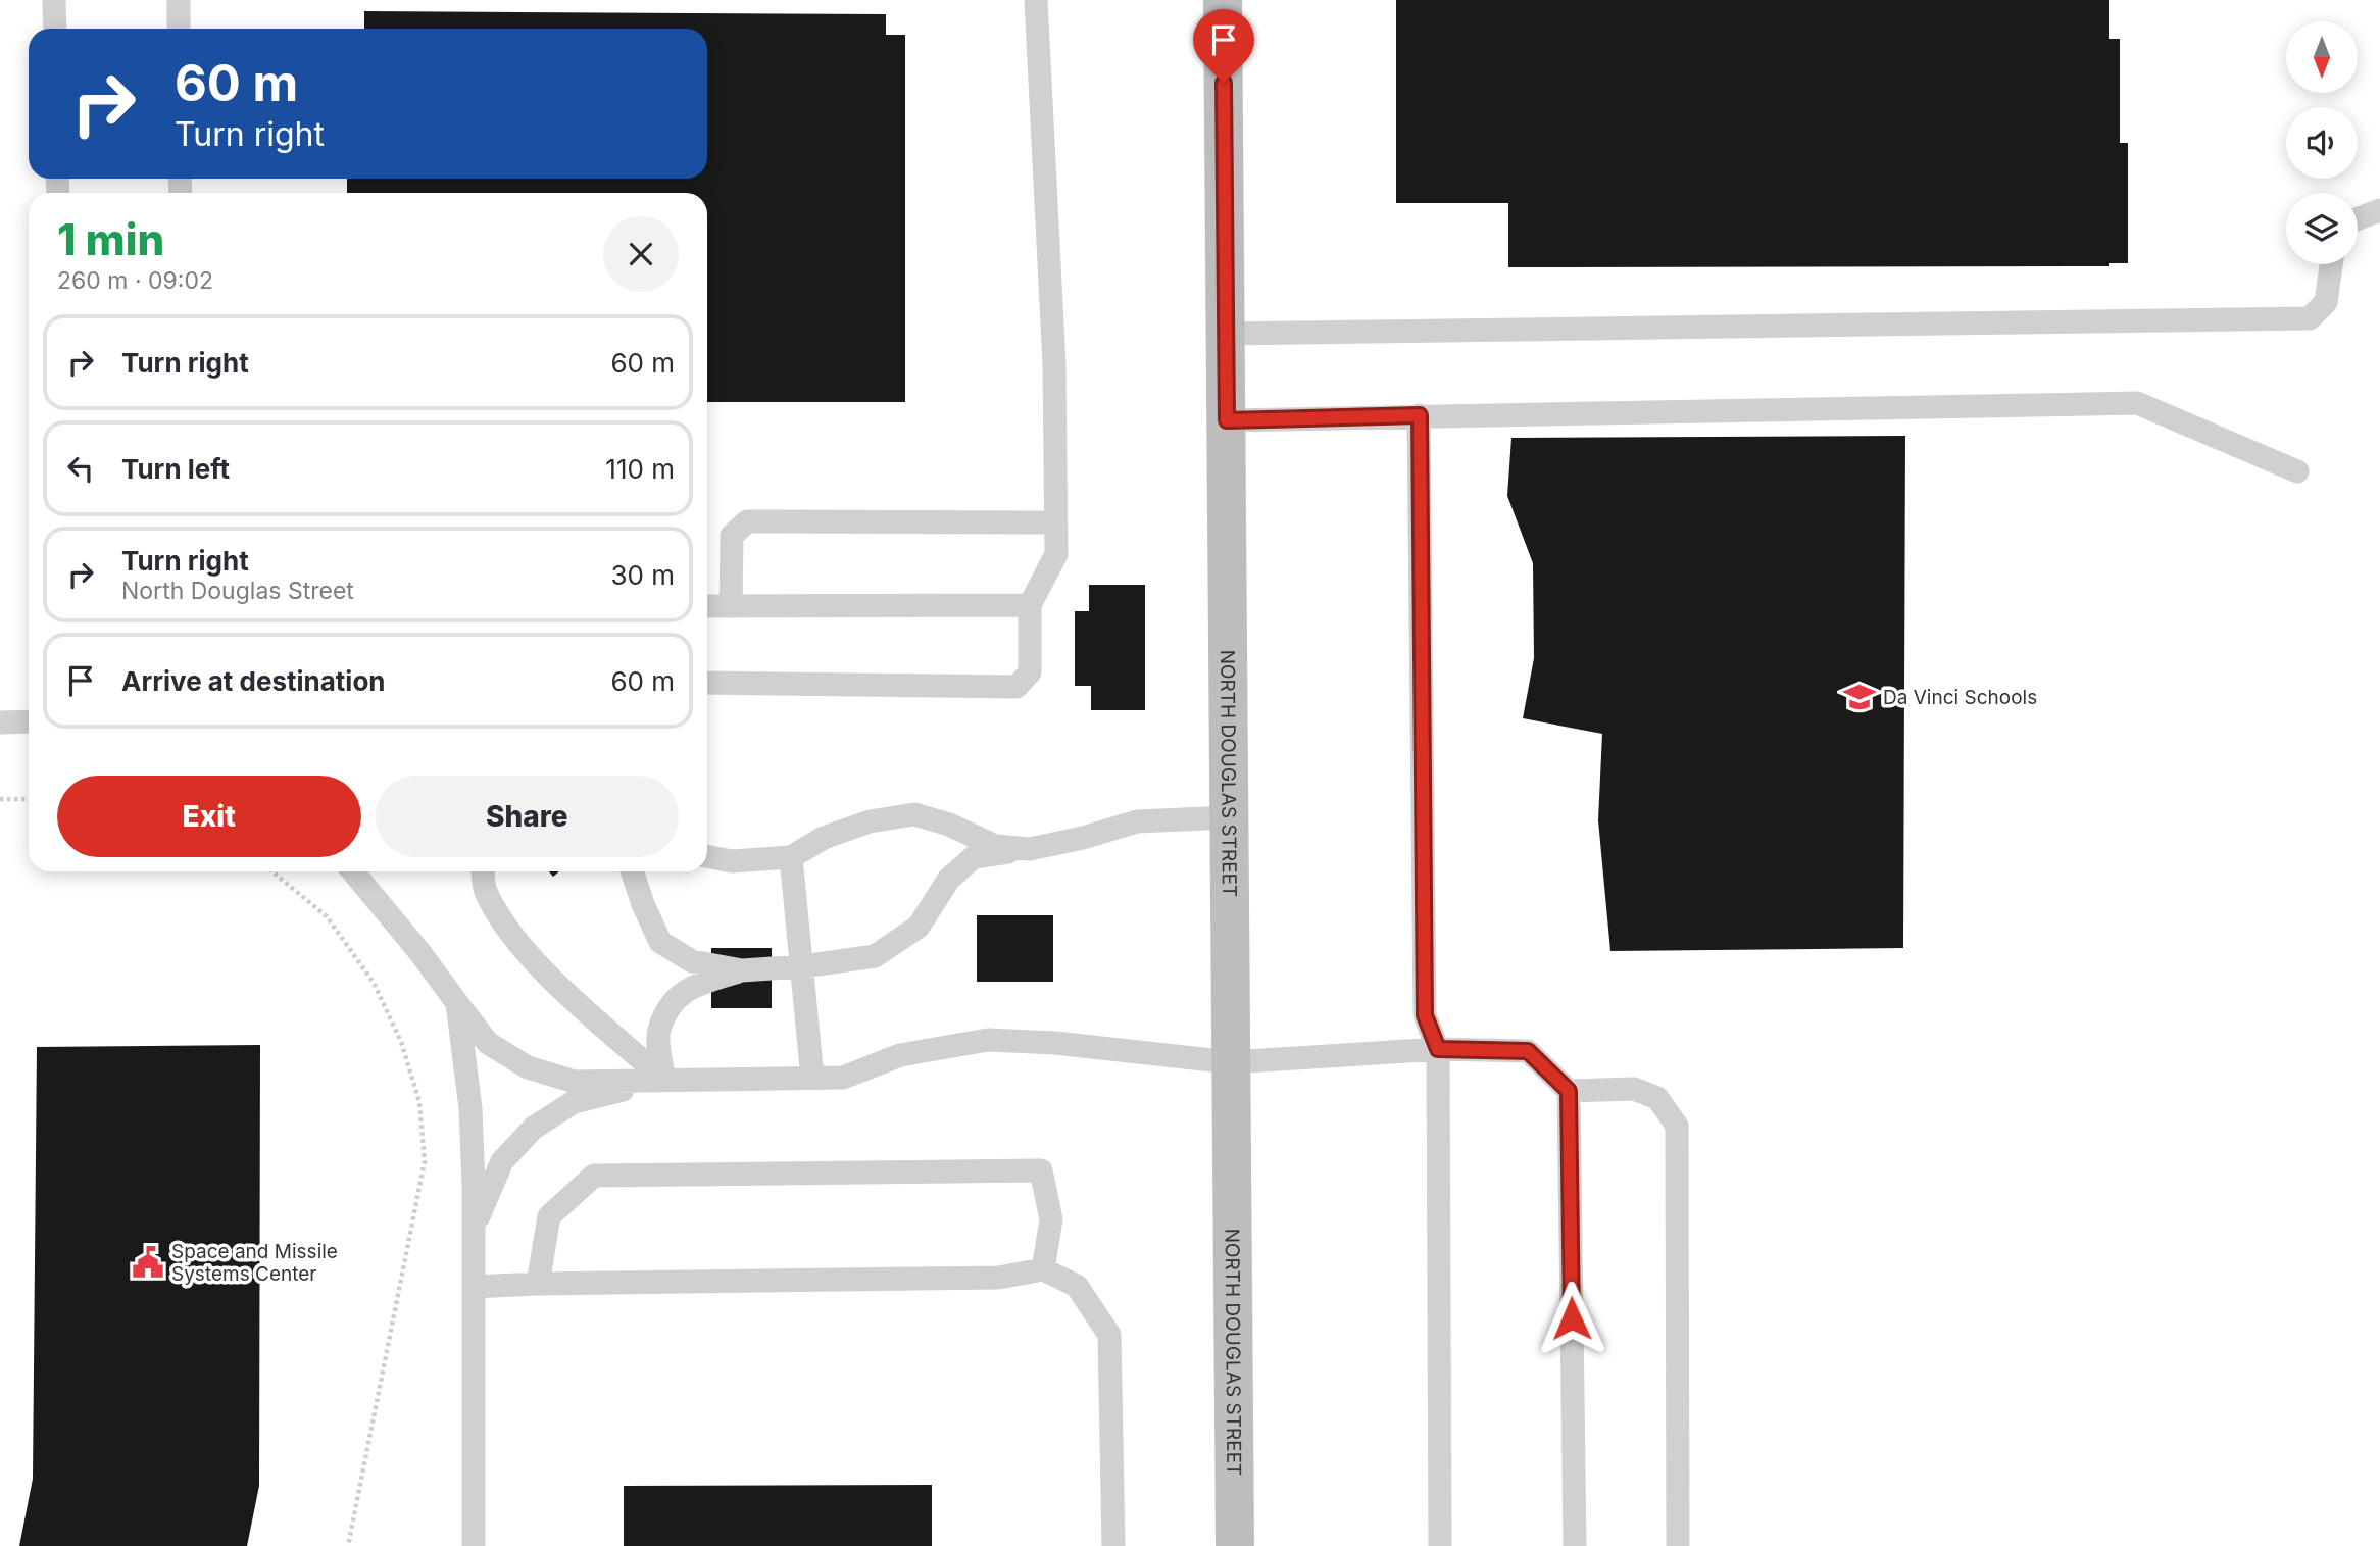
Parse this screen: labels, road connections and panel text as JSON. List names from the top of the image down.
{
  "streets": {
    "main road": ["NORTH DOUGLAS STREET"]
  },
  "places": {
    "school or university": ["Da Vinci Schools"],
    "public building": ["Space and Missile Systems Center"]
  },
  "north": "bottom",
  "page": {
    "turn": ["60 m", "Turn right"],
    "heading": ["1 min", "260 m · 09:02"],
    "list": [
      {
        "name": "Turn right",
        "value": "60 m"
      },
      {
        "name": "Turn left",
        "value": "110 m"
      },
      {
        "name": "Turn right",
        "note": "North Douglas Street",
        "value": "30 m"
      },
      {
        "name": "Arrive at destination",
        "value": "60 m"
      }
    ],
    "buttons": ["Exit", "Share"]
  }
}
